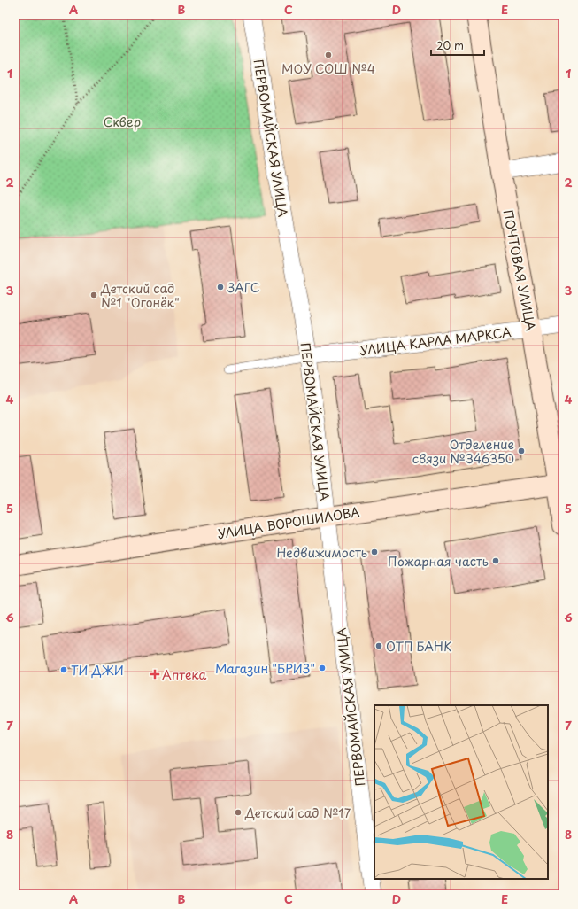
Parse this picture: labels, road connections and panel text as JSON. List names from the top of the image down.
{
  "streets": {
    "main road": ["ПОЧТОВАЯ УЛИЦА", "УЛИЦА ВОРОШИЛОВА"],
    "street": ["ПЕРВОМАЙСКАЯ УЛИЦА", "УЛИЦА КАРЛА МАРКСА"]
  },
  "crossings": [
    ["ПЕРВОМАЙСКАЯ УЛИЦА", "УЛИЦА КАРЛА МАРКСА"],
    ["ПЕРВОМАЙСКАЯ УЛИЦА", "УЛИЦА ВОРОШИЛОВА"],
    ["ПОЧТОВАЯ УЛИЦА", "УЛИЦА КАРЛА МАРКСА"],
    ["ПОЧТОВАЯ УЛИЦА", "УЛИЦА ВОРОШИЛОВА"]
  ],
  "parks": ["Сквер"],
  "places": {
    "other": [
      "МОУ СОШ №4",
      "ЗАГС",
      "Детский сад №1 \"Огонёк\"",
      "Отделение связи №346350",
      "Недвижимость",
      "Пожарная часть",
      "ОТП БАНК",
      "Магазин \"БРИЗ\"",
      "ТИ ДЖИ",
      "Детский сад №17"
    ],
    "health": ["Аптека"]
  },
  "scale_bar": "20 m",
  "grid": {
    "columns": [
      "A",
      "B",
      "C",
      "D",
      "E"
    ],
    "rows": [
      "1",
      "2",
      "3",
      "4",
      "5",
      "6",
      "7",
      "8"
    ]
  }
}
